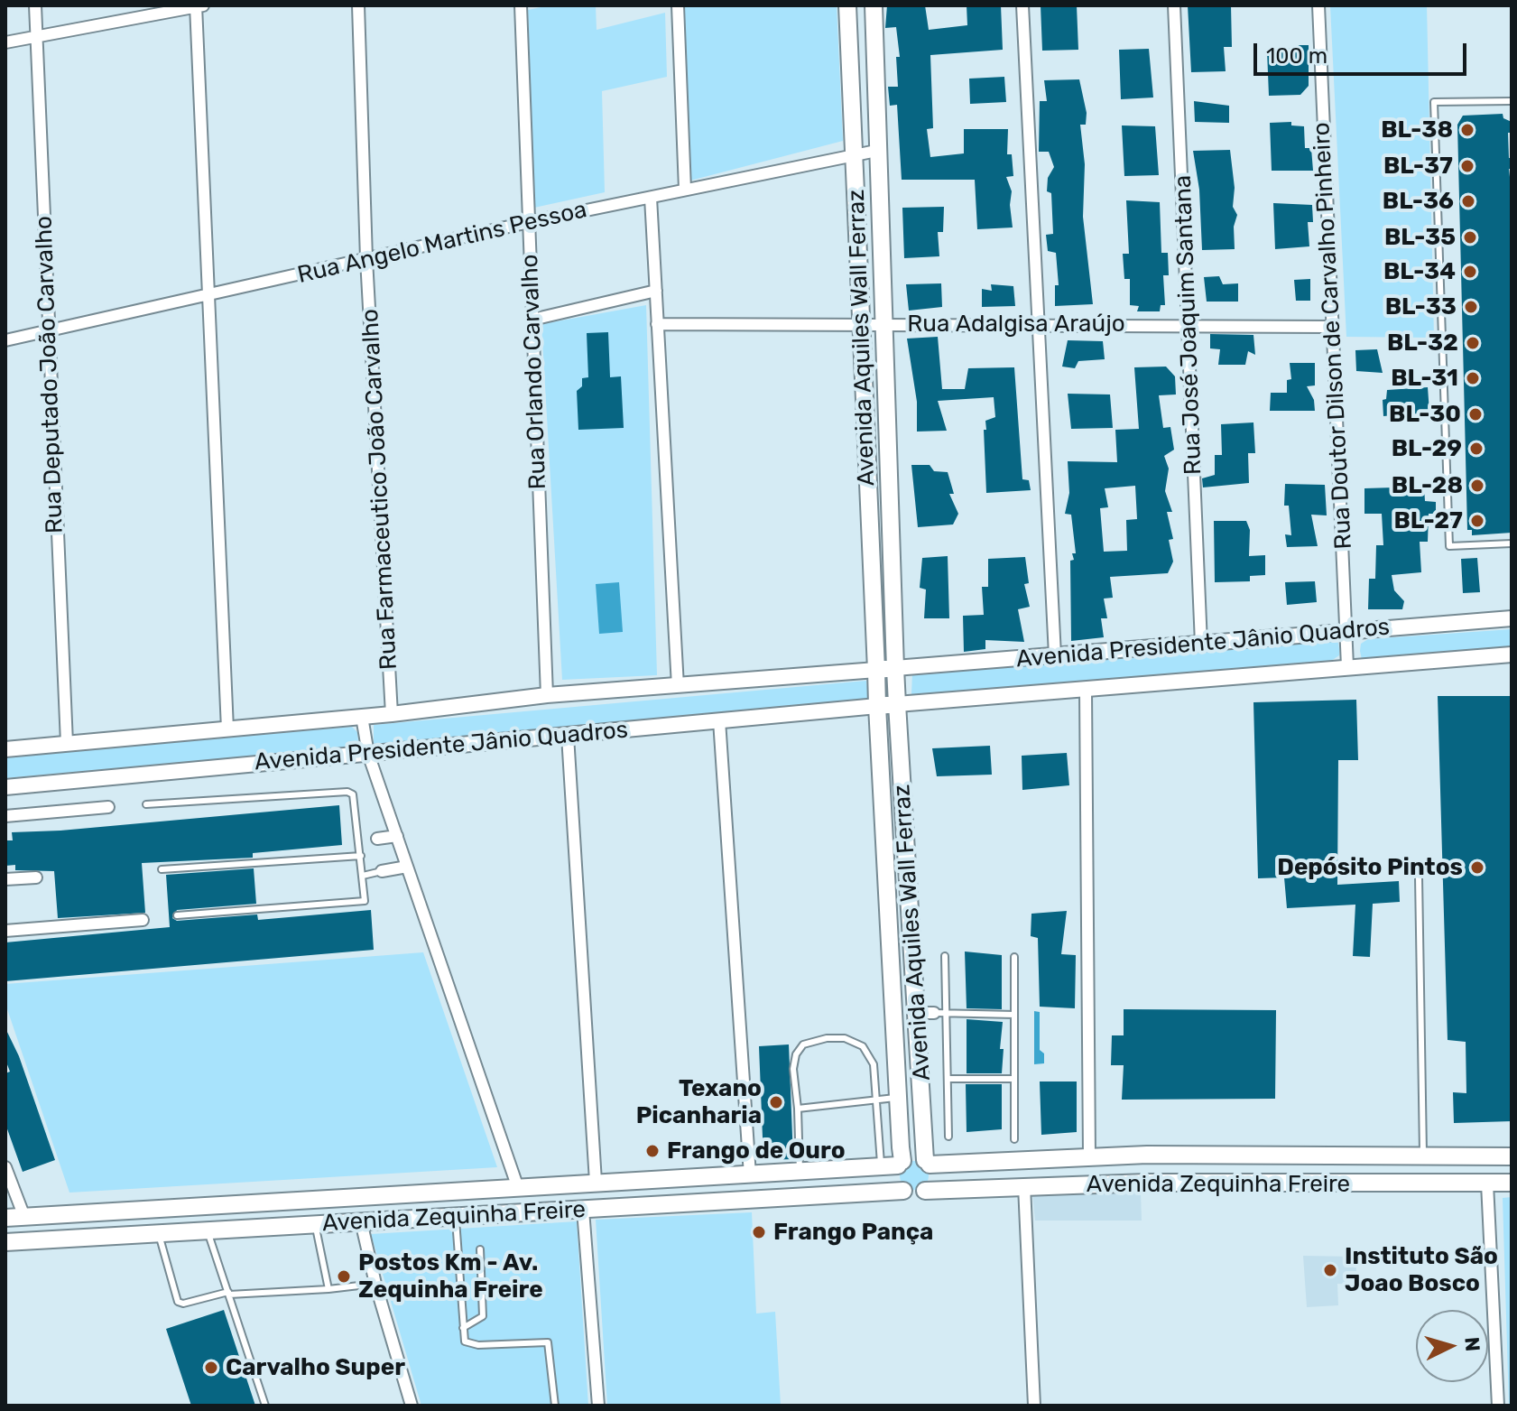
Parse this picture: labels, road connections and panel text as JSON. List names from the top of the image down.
{
  "streets": {
    "main road": ["Avenida Aquiles Wall Ferraz", "Avenida Zequinha Freire"],
    "street": [
      "Rua Angelo Martins Pessoa",
      "Rua Adalgisa Araújo",
      "Rua José Joaquim Santana",
      "Rua Doutor Dilson de Carvalho Pinheiro",
      "Rua Orlando Carvalho",
      "Rua Deputado João Carvalho",
      "Rua Farmaceutico João Carvalho",
      "Avenida Presidente Jânio Quadros"
    ]
  },
  "crossings": [
    ["Rua Angelo Martins Pessoa", "Avenida Aquiles Wall Ferraz"],
    ["Rua Angelo Martins Pessoa", "Rua Orlando Carvalho"],
    ["Rua Angelo Martins Pessoa", "Rua Deputado João Carvalho"],
    ["Rua Angelo Martins Pessoa", "Rua Farmaceutico João Carvalho"],
    ["Rua Adalgisa Araújo", "Rua José Joaquim Santana"],
    ["Rua Adalgisa Araújo", "Rua Doutor Dilson de Carvalho Pinheiro"],
    ["Rua Adalgisa Araújo", "Avenida Aquiles Wall Ferraz"],
    ["Rua José Joaquim Santana", "Avenida Presidente Jânio Quadros"],
    ["Rua Doutor Dilson de Carvalho Pinheiro", "Avenida Presidente Jânio Quadros"],
    ["Avenida Aquiles Wall Ferraz", "Avenida Presidente Jânio Quadros"],
    ["Avenida Aquiles Wall Ferraz", "Avenida Zequinha Freire"],
    ["Rua Orlando Carvalho", "Avenida Presidente Jânio Quadros"],
    ["Rua Deputado João Carvalho", "Avenida Presidente Jânio Quadros"],
    ["Rua Farmaceutico João Carvalho", "Avenida Presidente Jânio Quadros"]
  ],
  "places": [
    "BL-38",
    "BL-37",
    "BL-36",
    "BL-35",
    "BL-34",
    "BL-33",
    "BL-32",
    "BL-31",
    "BL-30",
    "BL-29",
    "BL-28",
    "BL-27",
    "Depósito Pintos",
    "Texano Picanharia",
    "Frango de Ouro",
    "Frango Pança",
    "Instituto São Joao Bosco",
    "Postos Km - Av. Zequinha Freire",
    "Carvalho Super"
  ],
  "scale_bar": "100 m",
  "north": "right"
}
